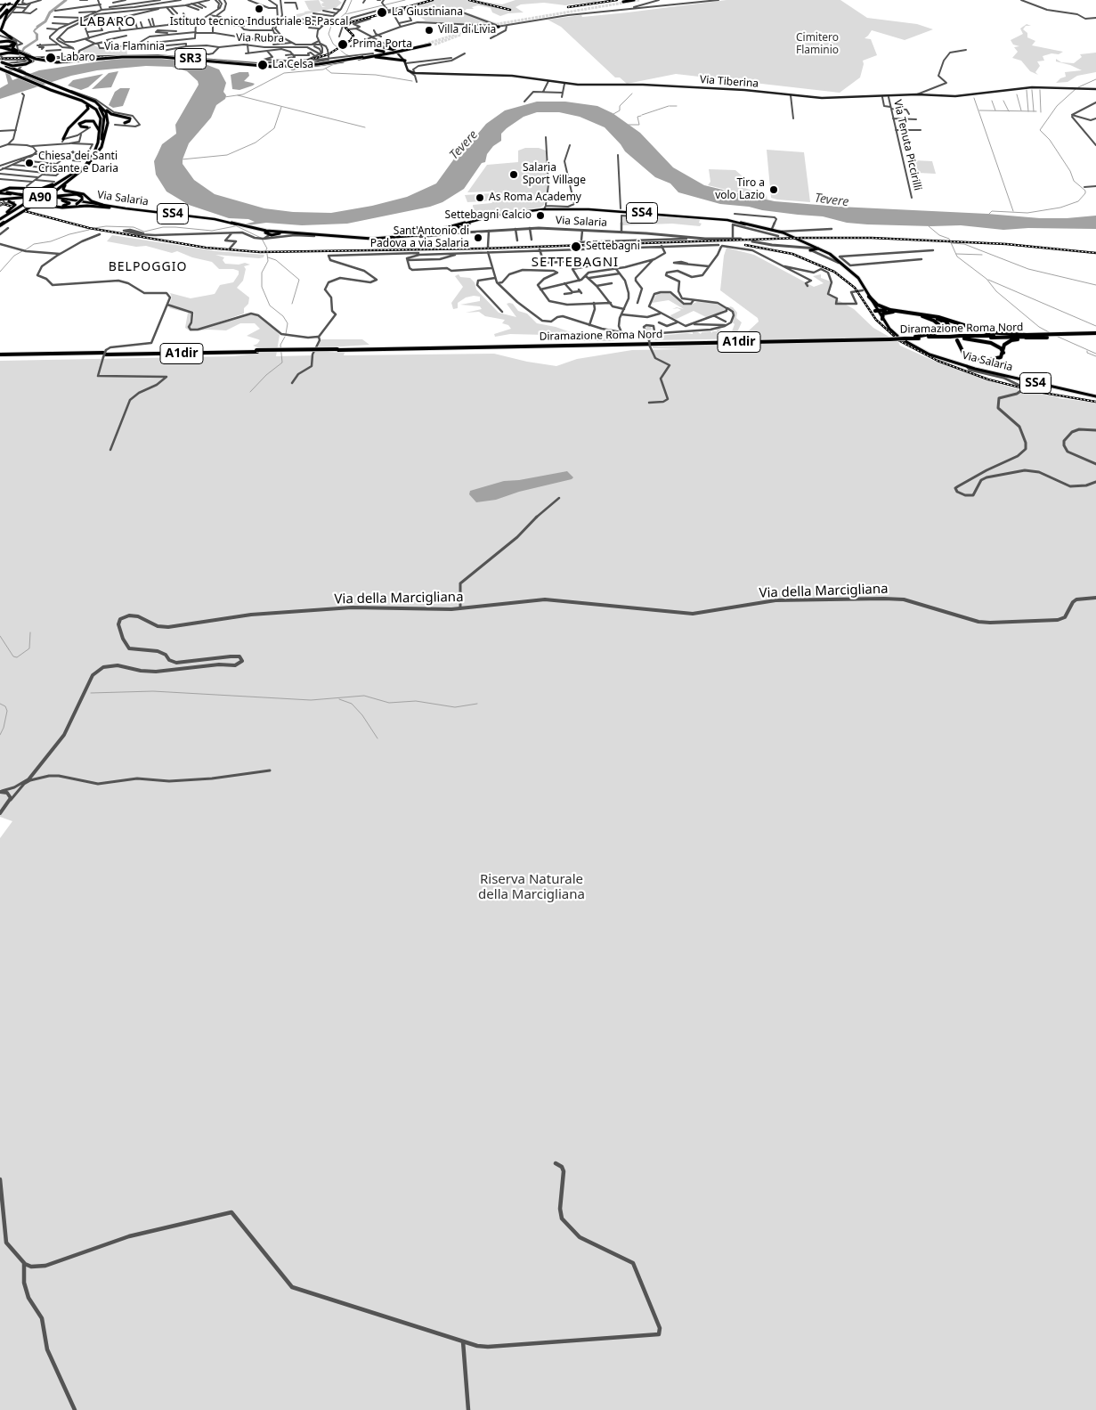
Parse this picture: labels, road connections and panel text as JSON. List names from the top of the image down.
{
  "streets": {
    "highway": [
      "SR3",
      "A90",
      "Diramazione Roma Nord",
      "A1dir"
    ],
    "main road": ["Via Tiberina", "Via Salaria", "SS4"],
    "street": [
      "Via Rubra",
      "Via Flaminia",
      "Via Tenuta Piccirilli",
      "Via della Marcigliana"
    ]
  },
  "crossings": [
    ["Via Flaminia", "SR3"],
    ["Via Tiberina", "Via Tenuta Piccirilli"],
    ["Via Salaria", "SS4"],
    ["Via Salaria", "Diramazione Roma Nord"]
  ],
  "districts": ["LABARO", "SETTEBAGNI", "BELPOGGIO"],
  "water": ["Tevere"],
  "parks": ["Cimitero Flaminio", "Riserva Naturale della Marcigliana"],
  "places": [
    "Istituto tecnico Industriale B. Pascal",
    "La Giustiniana",
    "Villa di Livia",
    "Prima Porta",
    "Labaro",
    "La Celsa",
    "Chiesa dei Santi Crisante e Daria",
    "Salaria Sport Village",
    "Tiro a volo Lazio",
    "As Roma Academy",
    "Settebagni Calcio",
    "Sant'Antonio di Padova a via Salaria",
    "Settebagni"
  ]
}
